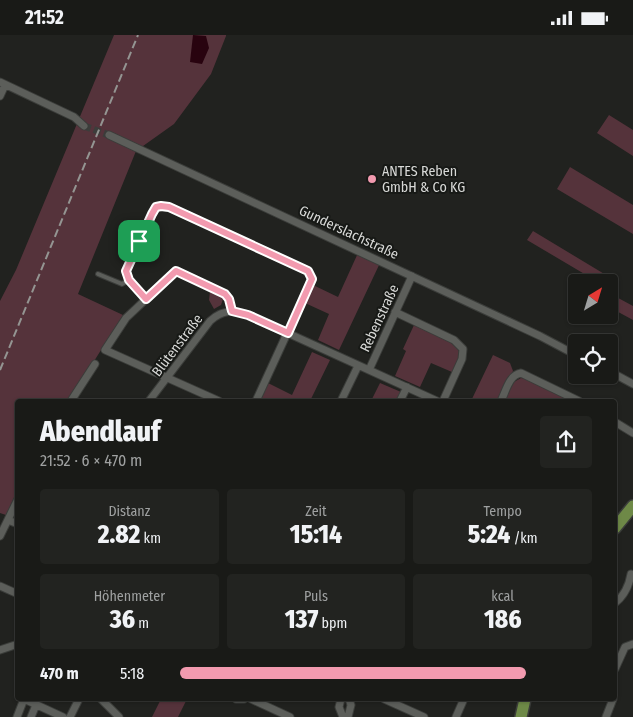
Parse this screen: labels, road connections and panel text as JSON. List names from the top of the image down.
{
  "streets": {
    "street": ["Gunderslachstraße", "Rebenstraße", "Blütenstraße"]
  },
  "crossings": [
    ["Gunderslachstraße", "Rebenstraße"]
  ],
  "places": ["ANTES Reben GmbH & Co KG"],
  "north": "top right",
  "page": {
    "status": "21:52",
    "heading": ["Abendlauf", "21:52 · 6 × 470 m"],
    "stats": [
      ["Distanz", "2.82 km"],
      ["Zeit", "15:14"],
      ["Tempo", "5:24 /km"],
      ["Höhenmeter", "36 m"],
      ["Puls", "137 bpm"],
      ["kcal", "186"]
    ],
    "list": [
      {
        "name": "470 m",
        "note": "5:18"
      }
    ]
  }
}
